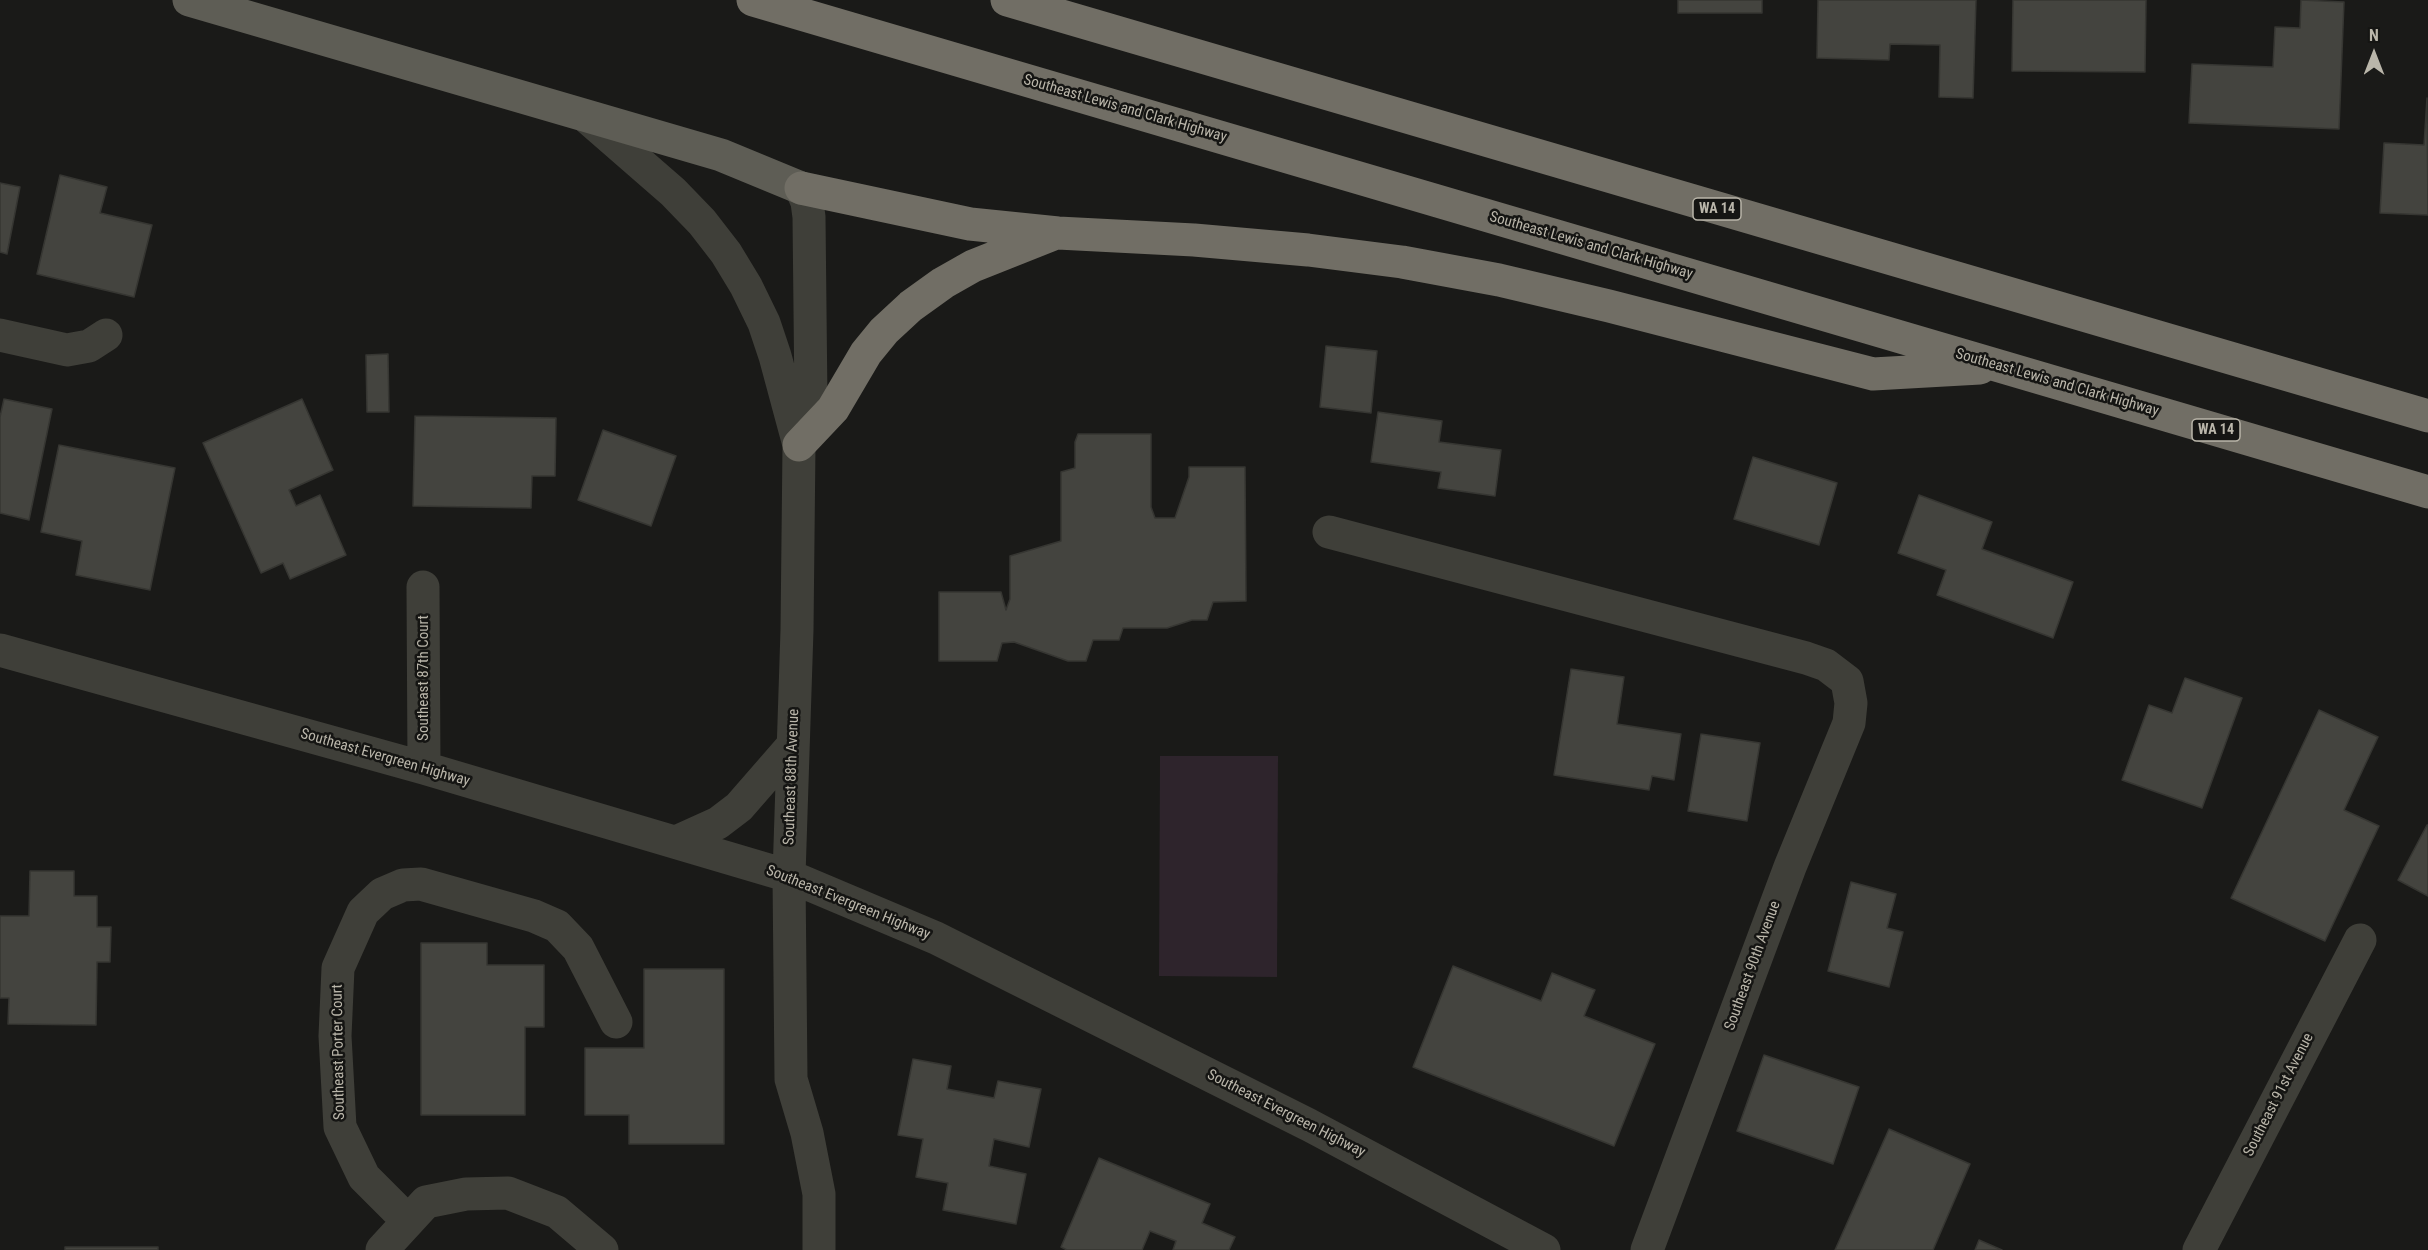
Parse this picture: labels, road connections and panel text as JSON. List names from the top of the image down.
{
  "streets": {
    "highway": ["Southeast Lewis and Clark Highway", "WA 14"],
    "street": [
      "Southeast 87th Court",
      "Southeast Evergreen Highway",
      "Southeast 88th Avenue",
      "Southeast 90th Avenue",
      "Southeast Porter Court",
      "Southeast 91st Avenue"
    ]
  },
  "crossings": [
    ["Southeast 87th Court", "Southeast Evergreen Highway"],
    ["Southeast Evergreen Highway", "Southeast 88th Avenue"]
  ],
  "north": "top"
}
